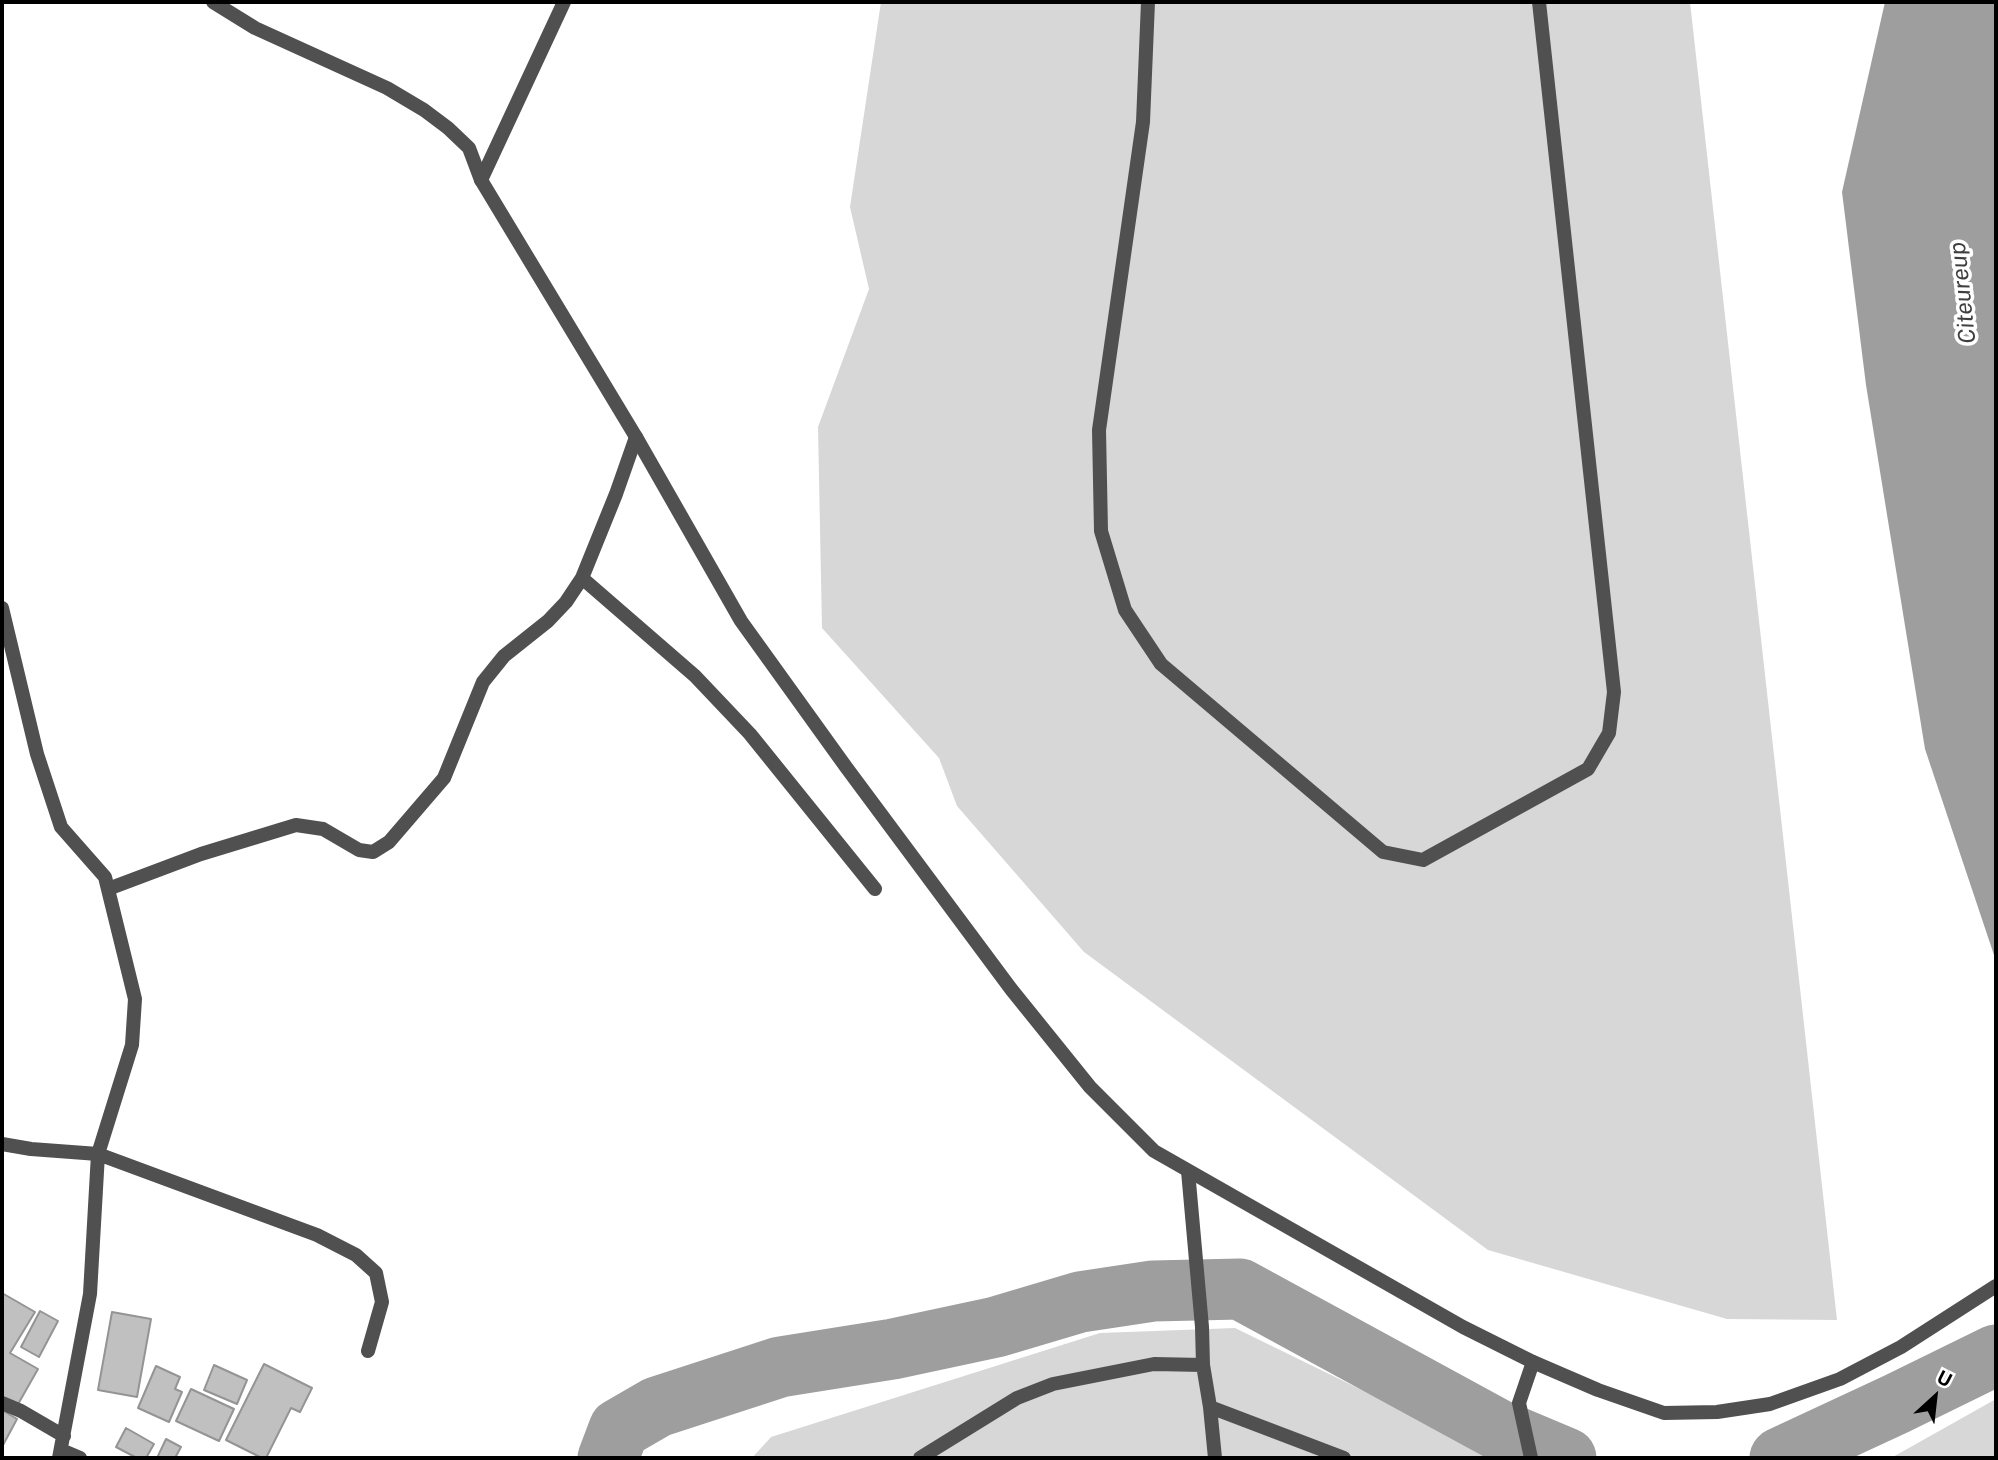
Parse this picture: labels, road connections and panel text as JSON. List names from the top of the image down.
{
  "water": ["Citeureup"],
  "north": "top right"
}
